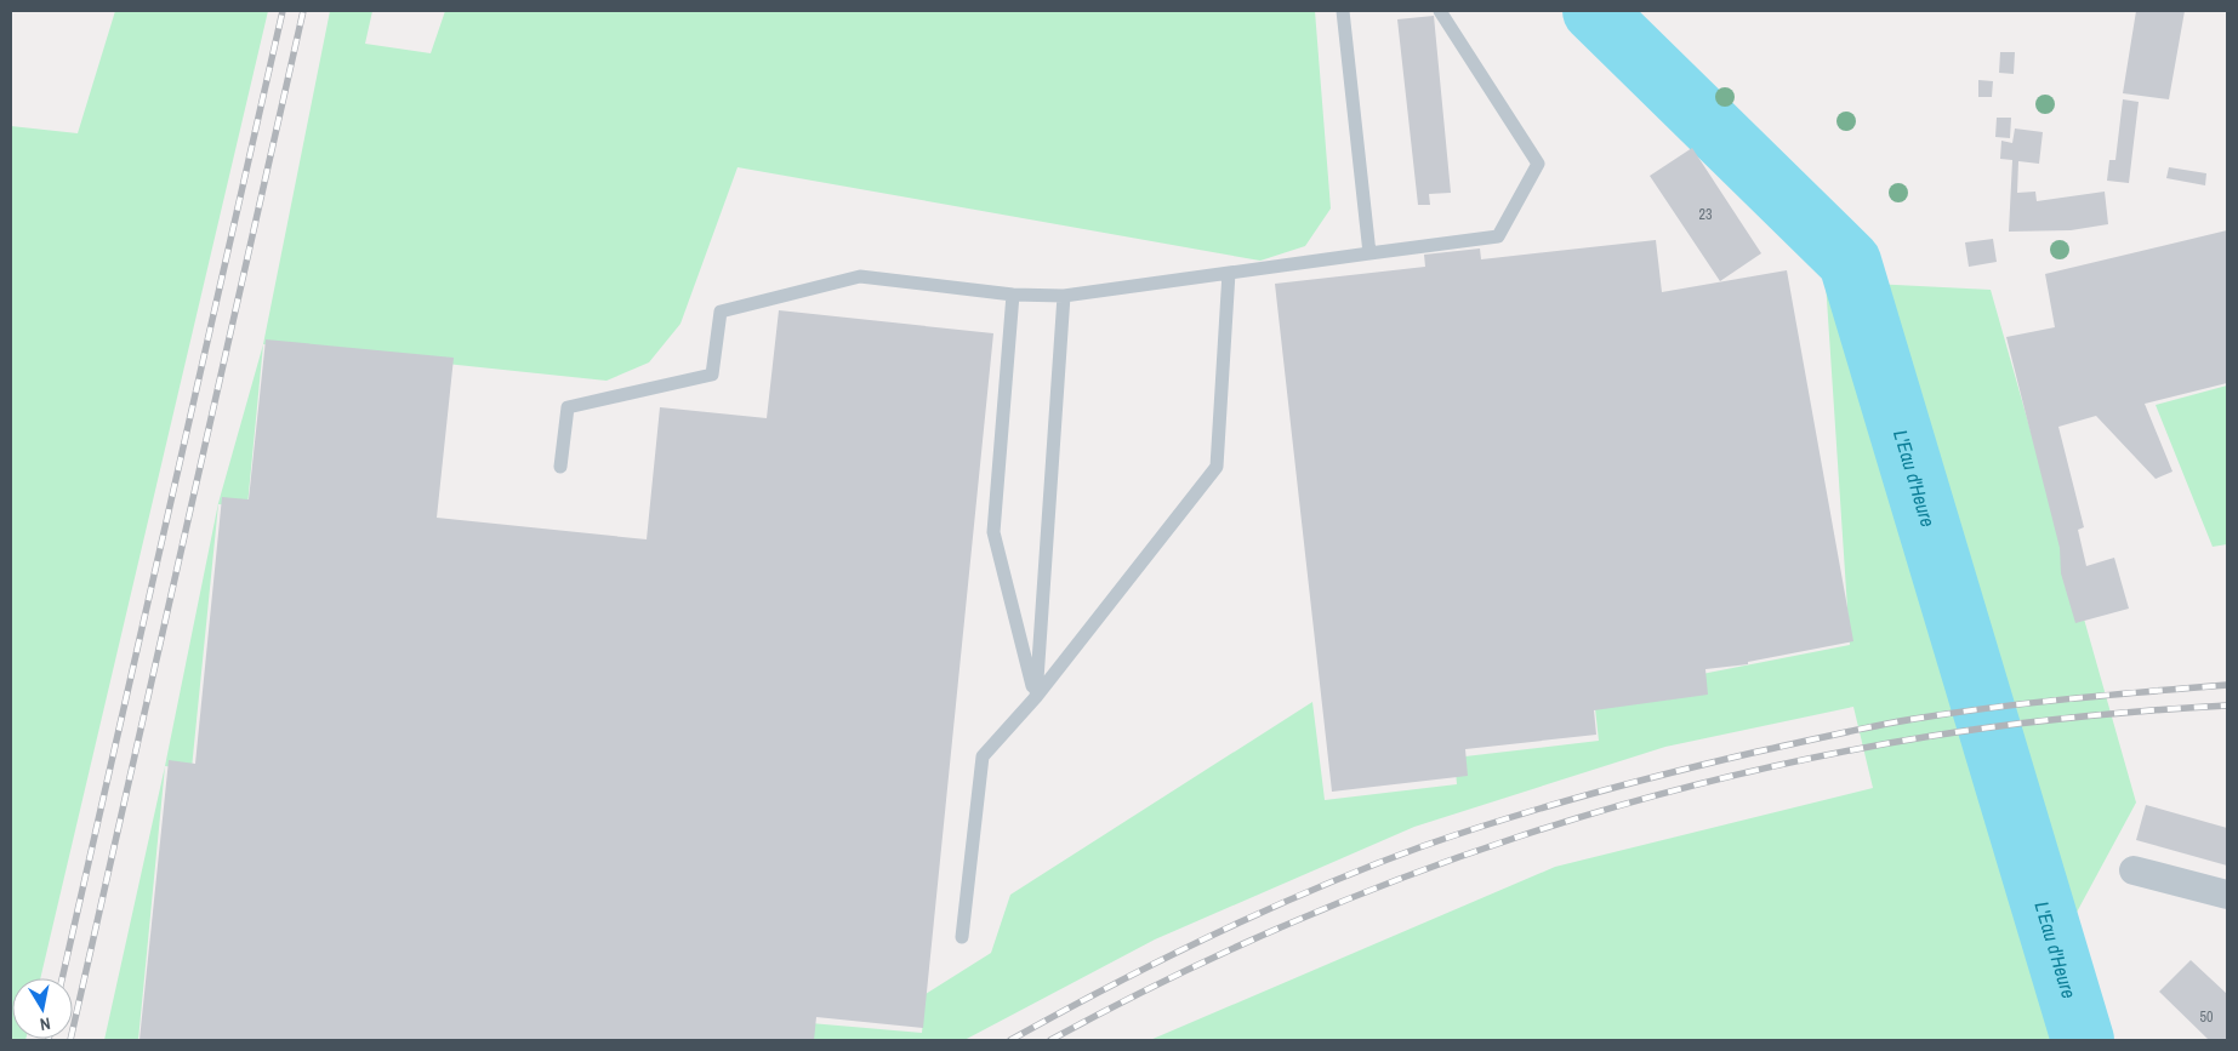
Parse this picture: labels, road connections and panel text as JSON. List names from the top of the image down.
{
  "water": ["L'Eau d'Heure"],
  "house_numbers": ["23", "50"],
  "north": "bottom"
}
